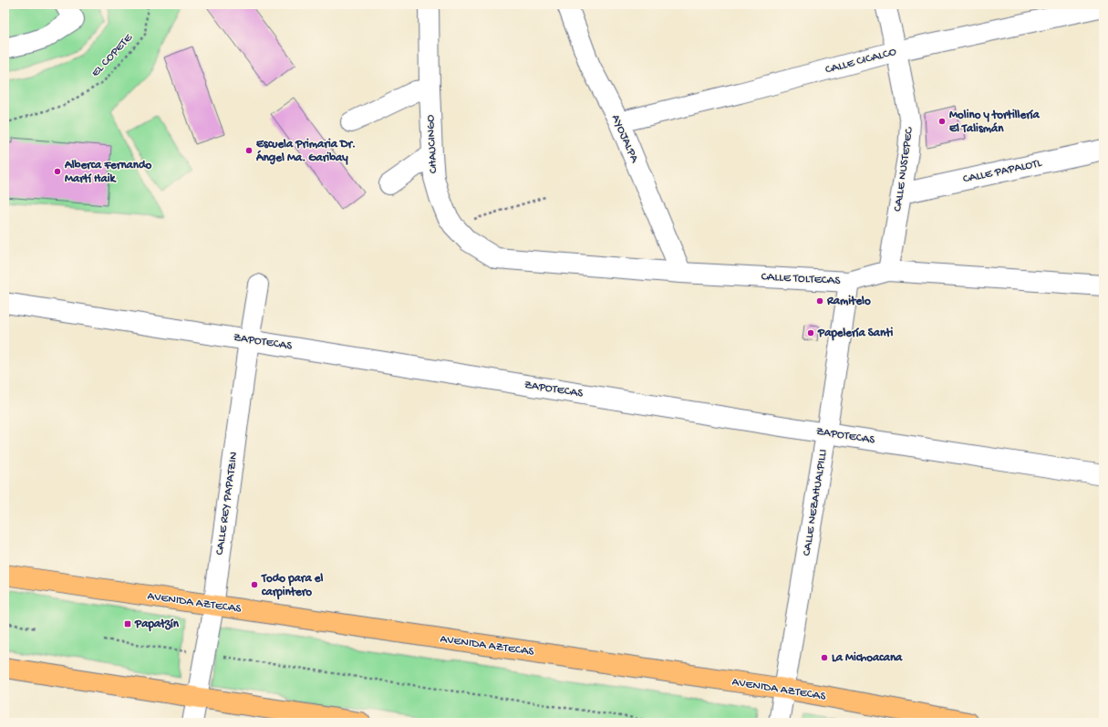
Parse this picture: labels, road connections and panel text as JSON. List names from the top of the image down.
{
  "streets": {
    "main road": ["AVENIDA AZTECAS"],
    "street": [
      "CALLE CICALCO",
      "AYOJALPA",
      "CHAUCINGO",
      "CALLE NUSTEPEC",
      "CALLE PAPALOTL",
      "CALLE TOLTECAS",
      "ZAPOTECAS",
      "CALLE NEZAHUALPILLI",
      "CALLE REY PAPATZIN"
    ],
    "path": ["EL COPETE"]
  },
  "crossings": [
    ["CALLE CICALCO", "AYOJALPA"],
    ["CALLE CICALCO", "CALLE NUSTEPEC"],
    ["AYOJALPA", "CALLE TOLTECAS"],
    ["CHAUCINGO", "CALLE TOLTECAS"],
    ["CALLE NUSTEPEC", "CALLE PAPALOTL"],
    ["CALLE NUSTEPEC", "CALLE TOLTECAS"],
    ["CALLE TOLTECAS", "CALLE NEZAHUALPILLI"],
    ["ZAPOTECAS", "CALLE NEZAHUALPILLI"],
    ["ZAPOTECAS", "CALLE REY PAPATZIN"],
    ["CALLE NEZAHUALPILLI", "AVENIDA AZTECAS"],
    ["CALLE REY PAPATZIN", "AVENIDA AZTECAS"]
  ],
  "places": {
    "other": [
      "Molino y tortillería El Talismán",
      "Escuela Primaria Dr. Ángel Ma. Garibay",
      "Alberca Fernando Martí Haik",
      "Ramitelo",
      "Papelería Santi",
      "Todo para el carpintero",
      "La Michoacana"
    ],
    "transit": ["Papatzín"]
  }
}
